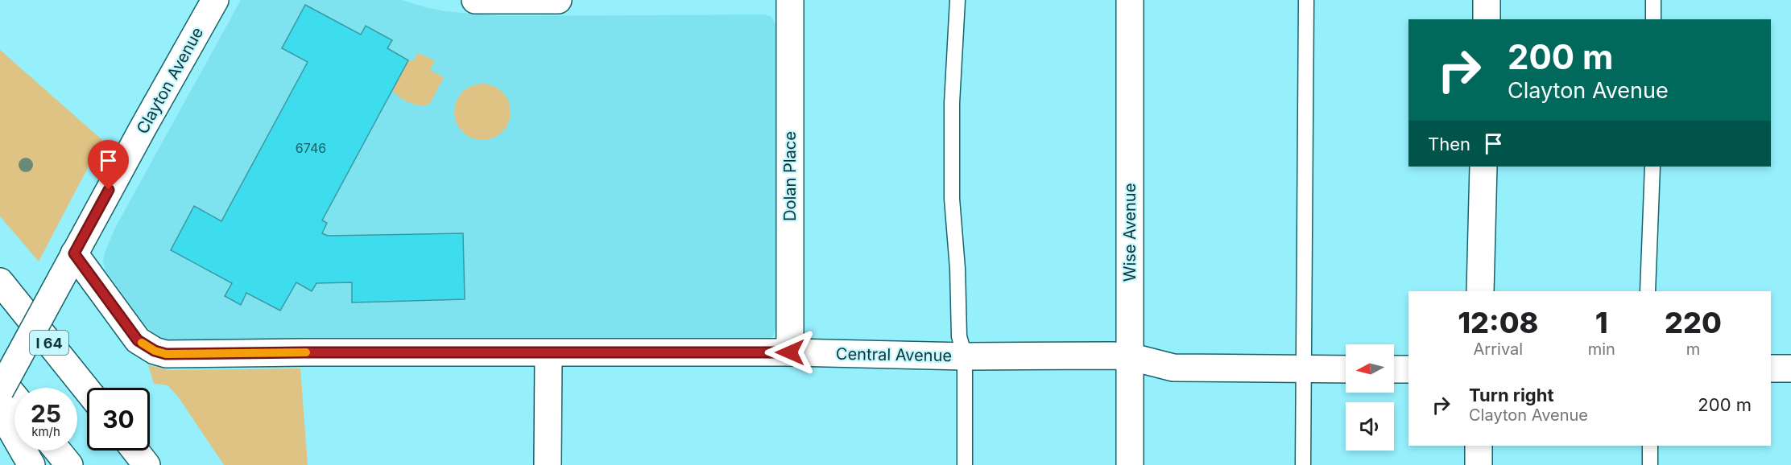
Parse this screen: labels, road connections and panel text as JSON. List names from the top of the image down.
{
  "streets": {
    "main road": [
      "Clayton Avenue",
      "Dolan Place",
      "Wise Avenue",
      "I 64",
      "Central Avenue"
    ]
  },
  "crossings": [
    ["Clayton Avenue", "Central Avenue"],
    ["Dolan Place", "Central Avenue"],
    ["Wise Avenue", "Central Avenue"]
  ],
  "house_numbers": ["6746"],
  "north": "left",
  "page": {
    "turn": ["200 m", "Clayton Avenue"],
    "then": "Then",
    "eta": [
      "12:08",
      "Arrival",
      "1",
      "min",
      "220",
      "m"
    ],
    "list": [
      {
        "name": "Turn right",
        "note": "Clayton Avenue",
        "value": "200 m"
      }
    ],
    "speed": "25 km/h",
    "limit": "30"
  }
}
